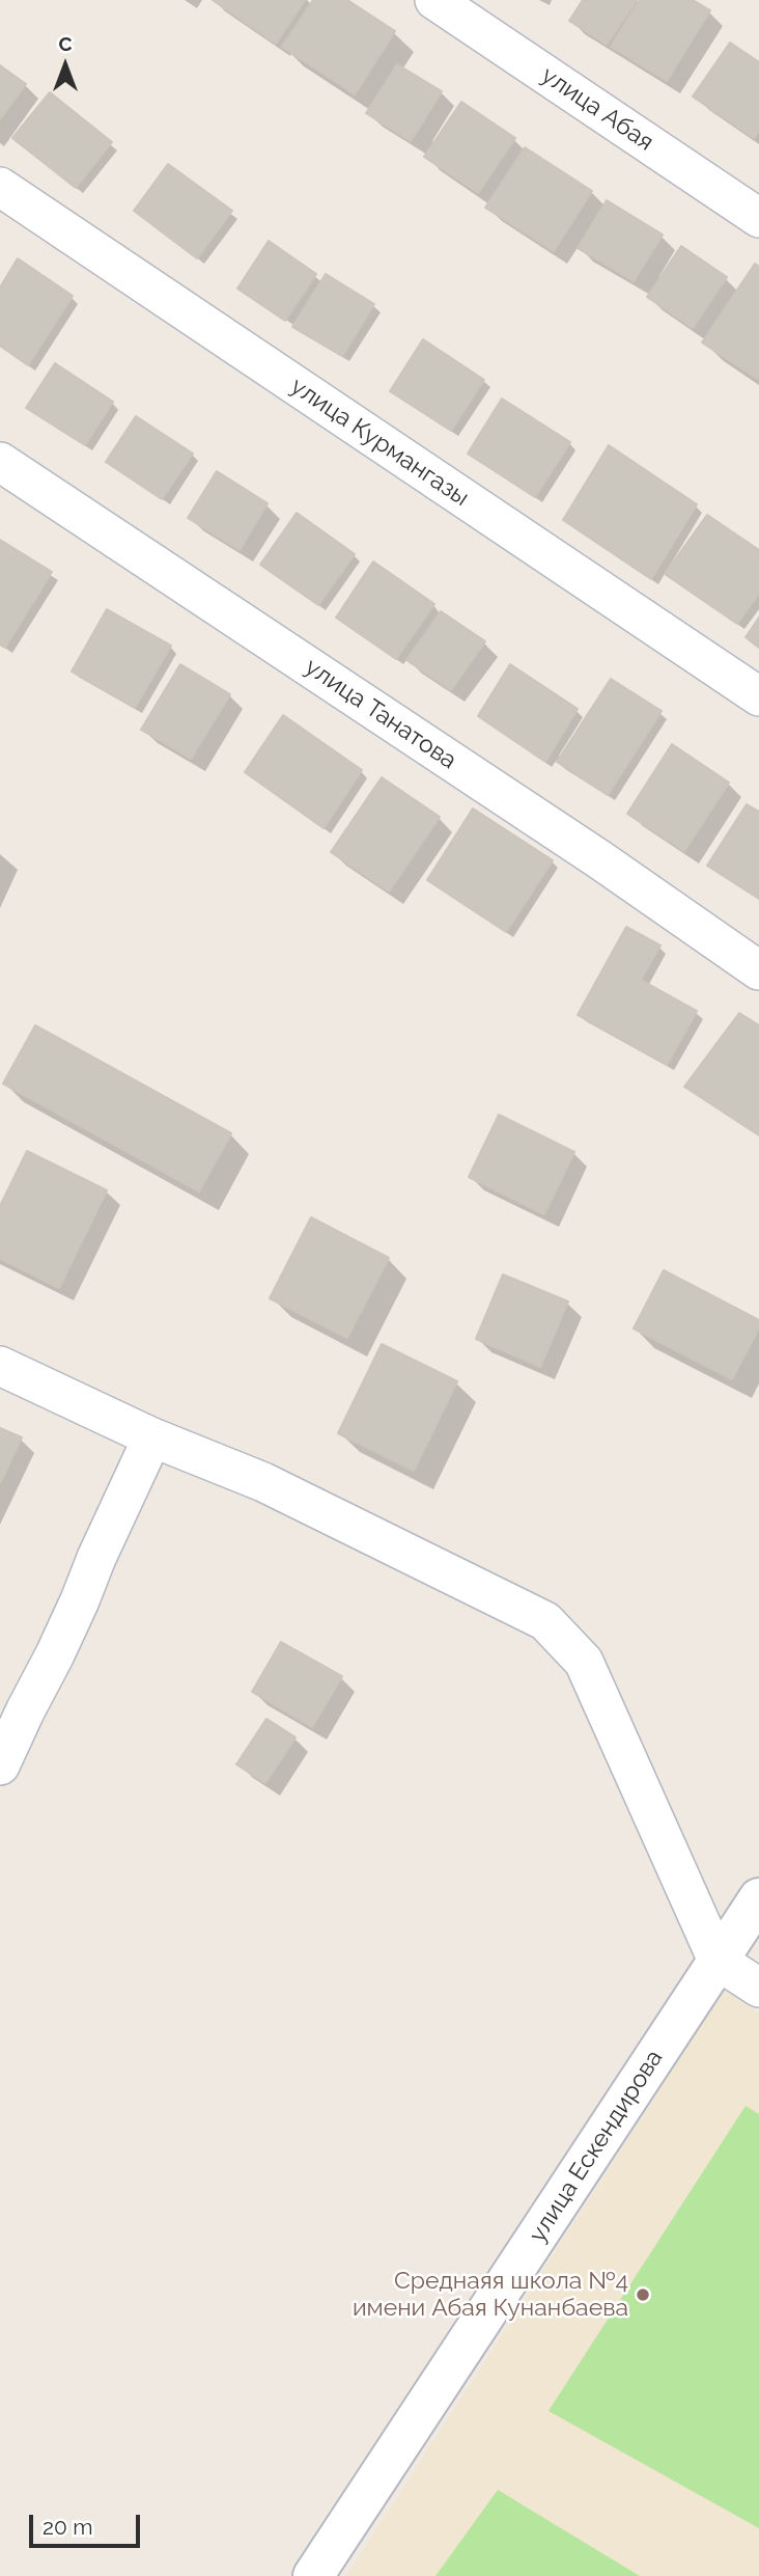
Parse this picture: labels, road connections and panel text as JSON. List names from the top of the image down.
{
  "streets": {
    "street": [
      "улица Абая",
      "улица Курмангазы",
      "улица Танатова",
      "улица Ескендирова"
    ]
  },
  "places": ["Среднаяя школа №4 имени Абая Кунанбаева"],
  "scale_bar": "20 m",
  "north": "top"
}
